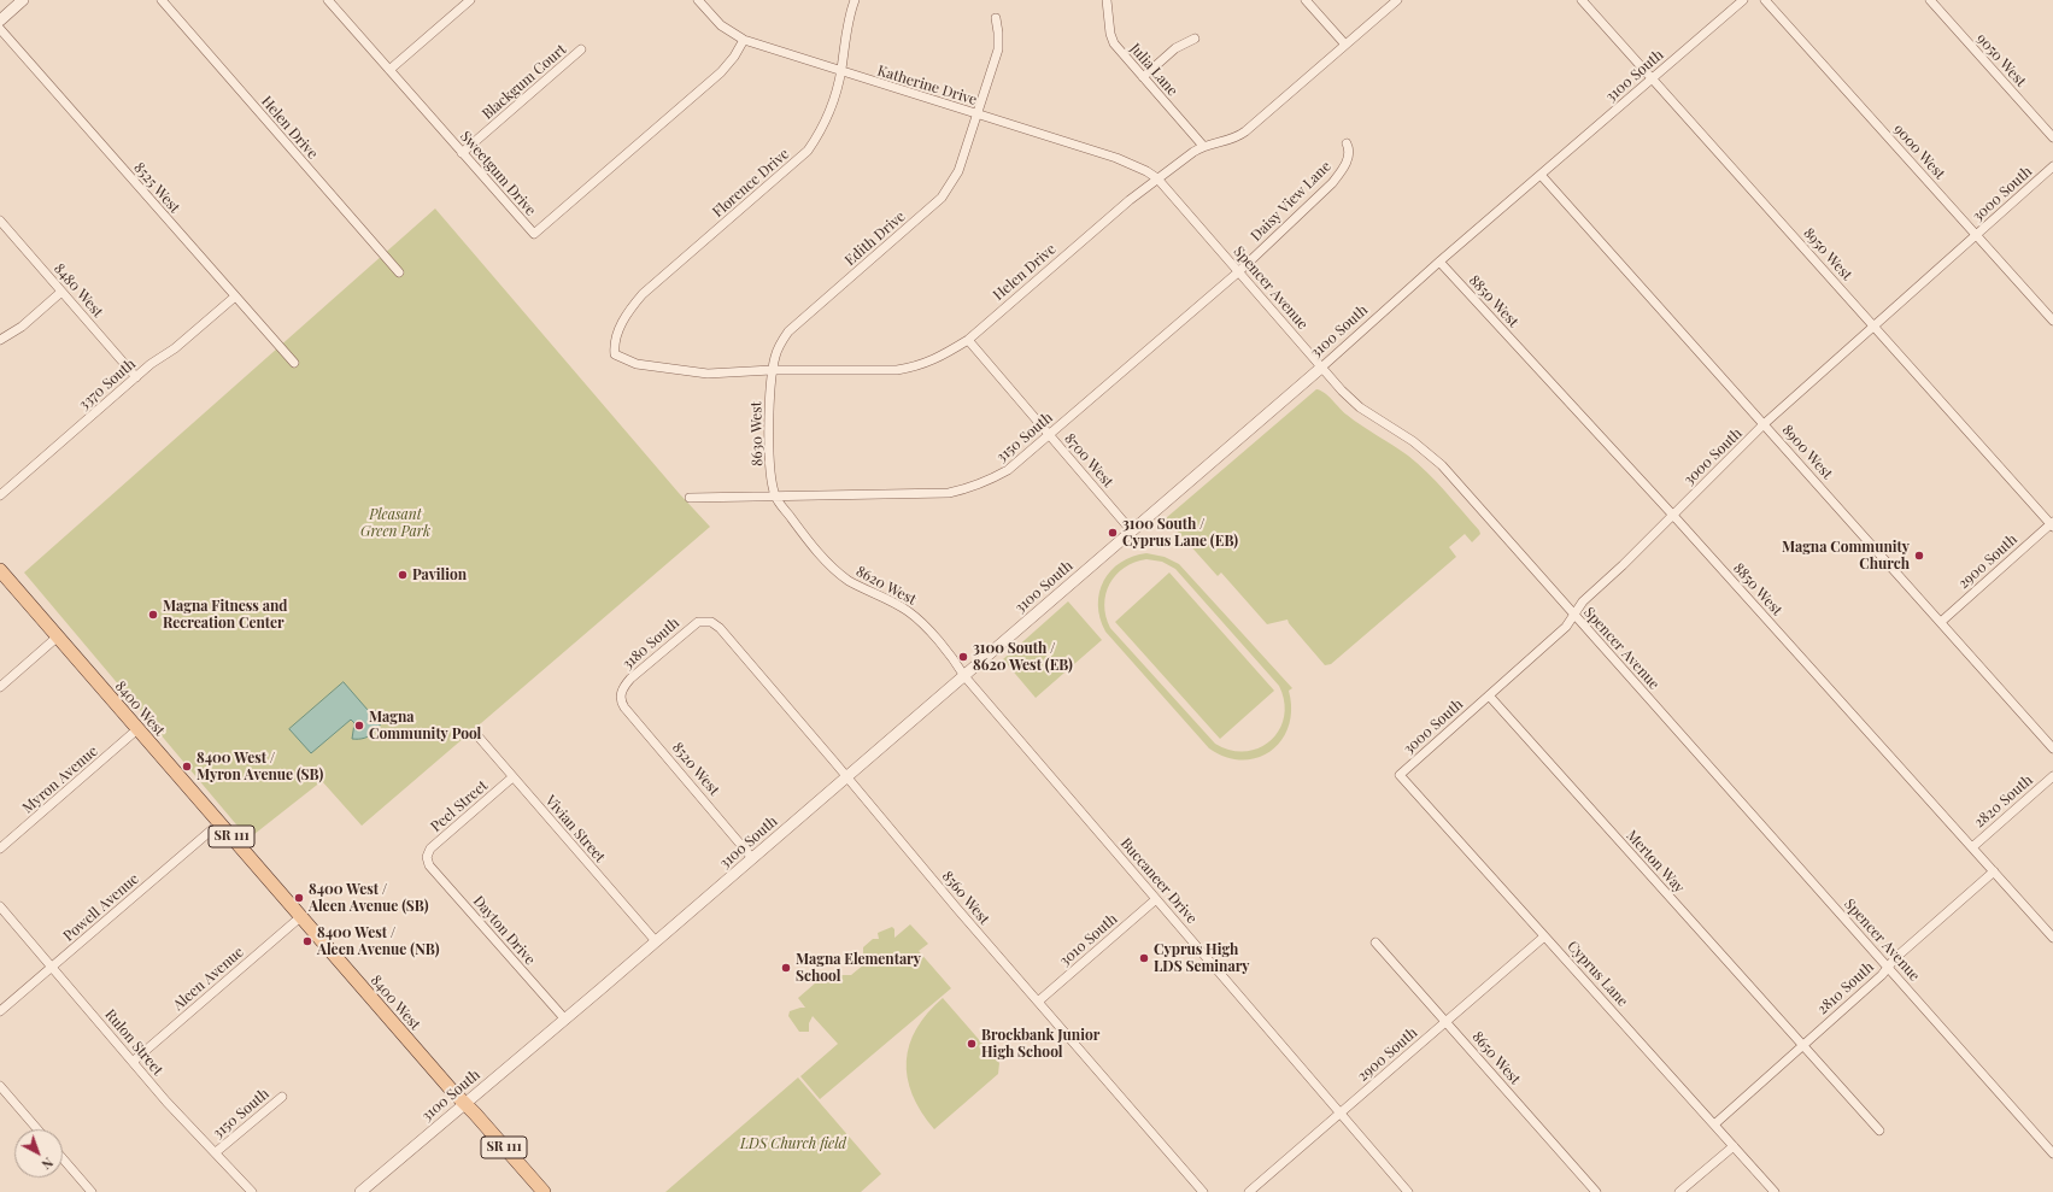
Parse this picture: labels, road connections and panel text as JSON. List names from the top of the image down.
{
  "streets": {
    "main road": ["8400 West", "SR 111"],
    "street": [
      "9050 West",
      "Julia Lane",
      "3100 South",
      "Blackgum Court",
      "Katherine Drive",
      "Helen Drive",
      "9000 West",
      "Sweetgum Drive",
      "Florence Drive",
      "8525 West",
      "3000 South",
      "Daisy View Lane",
      "Edith Drive",
      "8950 West",
      "Spencer Avenue",
      "8480 West",
      "8850 West",
      "3370 South",
      "8630 West",
      "3150 South",
      "8900 West",
      "8700 West",
      "2900 South",
      "8620 West",
      "3180 South",
      "8520 West",
      "Myron Avenue",
      "2820 South",
      "Peel Street",
      "Vivian Street",
      "Merton Way",
      "Buccaneer Drive",
      "8560 West",
      "Powell Avenue",
      "Dayton Drive",
      "3010 South",
      "Cyprus Lane",
      "Aleen Avenue",
      "2810 South",
      "Rulon Street",
      "8650 West"
    ]
  },
  "crossings": [
    ["Julia Lane", "Helen Drive"],
    ["3100 South", "8950 West"],
    ["3100 South", "Spencer Avenue"],
    ["3100 South", "8850 West"],
    ["3100 South", "8900 West"],
    ["3100 South", "8700 West"],
    ["3100 South", "8620 West"],
    ["3100 South", "8400 West"],
    ["3100 South", "8520 West"],
    ["3100 South", "Vivian Street"],
    ["3100 South", "Buccaneer Drive"],
    ["3100 South", "8560 West"],
    ["3100 South", "Dayton Drive"],
    ["Blackgum Court", "Sweetgum Drive"],
    ["Katherine Drive", "Helen Drive"],
    ["Katherine Drive", "Sweetgum Drive"],
    ["Katherine Drive", "Florence Drive"],
    ["Katherine Drive", "Edith Drive"],
    ["Katherine Drive", "Spencer Avenue"],
    ["Helen Drive", "Florence Drive"],
    ["Helen Drive", "Edith Drive"],
    ["Helen Drive", "Spencer Avenue"],
    ["Helen Drive", "8630 West"],
    ["Helen Drive", "8700 West"],
    ["9000 West", "3000 South"],
    ["8525 West", "3370 South"],
    ["3000 South", "8950 West"],
    ["3000 South", "Spencer Avenue"],
    ["3000 South", "8850 West"],
    ["3000 South", "8900 West"],
    ["3000 South", "Merton Way"],
    ["3000 South", "Cyprus Lane"],
    ["Daisy View Lane", "Spencer Avenue"],
    ["Daisy View Lane", "3150 South"],
    ["Edith Drive", "8630 West"],
    ["8950 West", "2900 South"],
    ["Spencer Avenue", "3150 South"],
    ["Spencer Avenue", "2810 South"],
    ["8480 West", "3370 South"],
    ["8850 West", "2820 South"],
    ["8850 West", "2810 South"],
    ["8630 West", "3150 South"],
    ["8630 West", "8620 West"],
    ["3150 South", "8700 West"],
    ["3150 South", "8620 West"],
    ["3150 South", "Rulon Street"],
    ["8900 West", "2900 South"],
    ["2900 South", "Buccaneer Drive"],
    ["2900 South", "Cyprus Lane"],
    ["2900 South", "8650 West"],
    ["8620 West", "Buccaneer Drive"],
    ["3180 South", "8520 West"],
    ["3180 South", "8560 West"],
    ["8400 West", "Myron Avenue"],
    ["8400 West", "Powell Avenue"],
    ["8400 West", "Aleen Avenue"],
    ["Peel Street", "Vivian Street"],
    ["Peel Street", "Dayton Drive"],
    ["Merton Way", "2810 South"],
    ["Buccaneer Drive", "3010 South"],
    ["8560 West", "3010 South"],
    ["Powell Avenue", "Rulon Street"],
    ["Cyprus Lane", "2810 South"],
    ["Aleen Avenue", "Rulon Street"]
  ],
  "parks": ["Pleasant Green Park", "LDS Church field"],
  "places": [
    "3100 South / Cyprus Lane (EB)",
    "Magna Community Church",
    "Pavilion",
    "Magna Fitness and Recreation Center",
    "3100 South / 8620 West (EB)",
    "Magna Community Pool",
    "8400 West / Myron Avenue (SB)",
    "8400 West / Aleen Avenue (SB)",
    "8400 West / Aleen Avenue (NB)",
    "Cyprus High LDS Seminary",
    "Magna Elementary School",
    "Brockbank Junior High School"
  ],
  "north": "bottom right"
}
